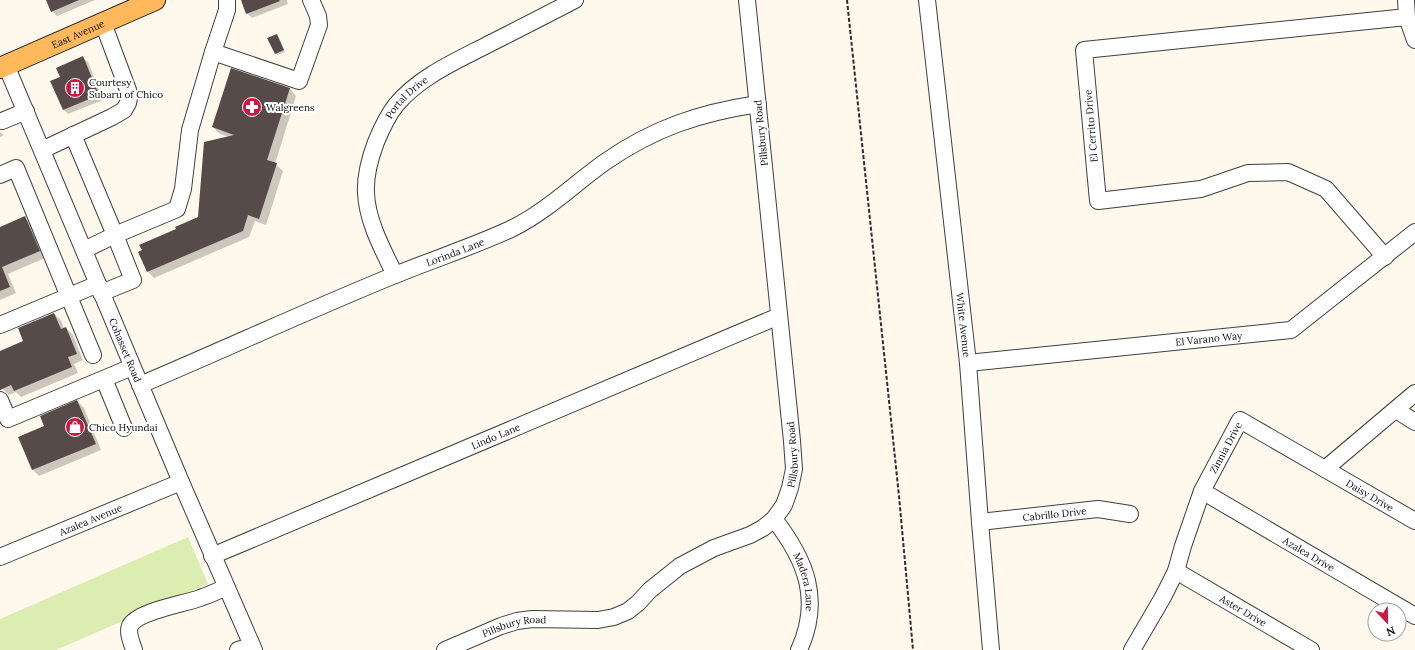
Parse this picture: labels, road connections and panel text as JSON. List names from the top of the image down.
{
  "streets": {
    "main road": ["East Avenue"],
    "street": [
      "Portal Drive",
      "El Cerrito Drive",
      "Pillsbury Road",
      "Lorinda Lane",
      "White Avenue",
      "El Varano Way",
      "Cohasset Road",
      "Lindo Lane",
      "Zinnia Drive",
      "Daisy Drive",
      "Cabrillo Drive",
      "Azalea Avenue",
      "Azalea Drive",
      "Madera Lane",
      "Aster Drive"
    ]
  },
  "crossings": [
    ["East Avenue", "Cohasset Road"],
    ["Portal Drive", "Lorinda Lane"],
    ["El Cerrito Drive", "El Varano Way"],
    ["Pillsbury Road", "Lorinda Lane"],
    ["Pillsbury Road", "Lindo Lane"],
    ["Pillsbury Road", "Madera Lane"],
    ["Lorinda Lane", "Cohasset Road"],
    ["White Avenue", "El Varano Way"],
    ["White Avenue", "Cabrillo Drive"],
    ["Cohasset Road", "Lindo Lane"],
    ["Cohasset Road", "Azalea Avenue"],
    ["Zinnia Drive", "Daisy Drive"],
    ["Zinnia Drive", "Azalea Drive"],
    ["Zinnia Drive", "Aster Drive"]
  ],
  "places": {
    "building": ["Courtesy Subaru of Chico"],
    "pharmacy": ["Walgreens"],
    "shop": ["Chico Hyundai"]
  },
  "north": "bottom"
}
